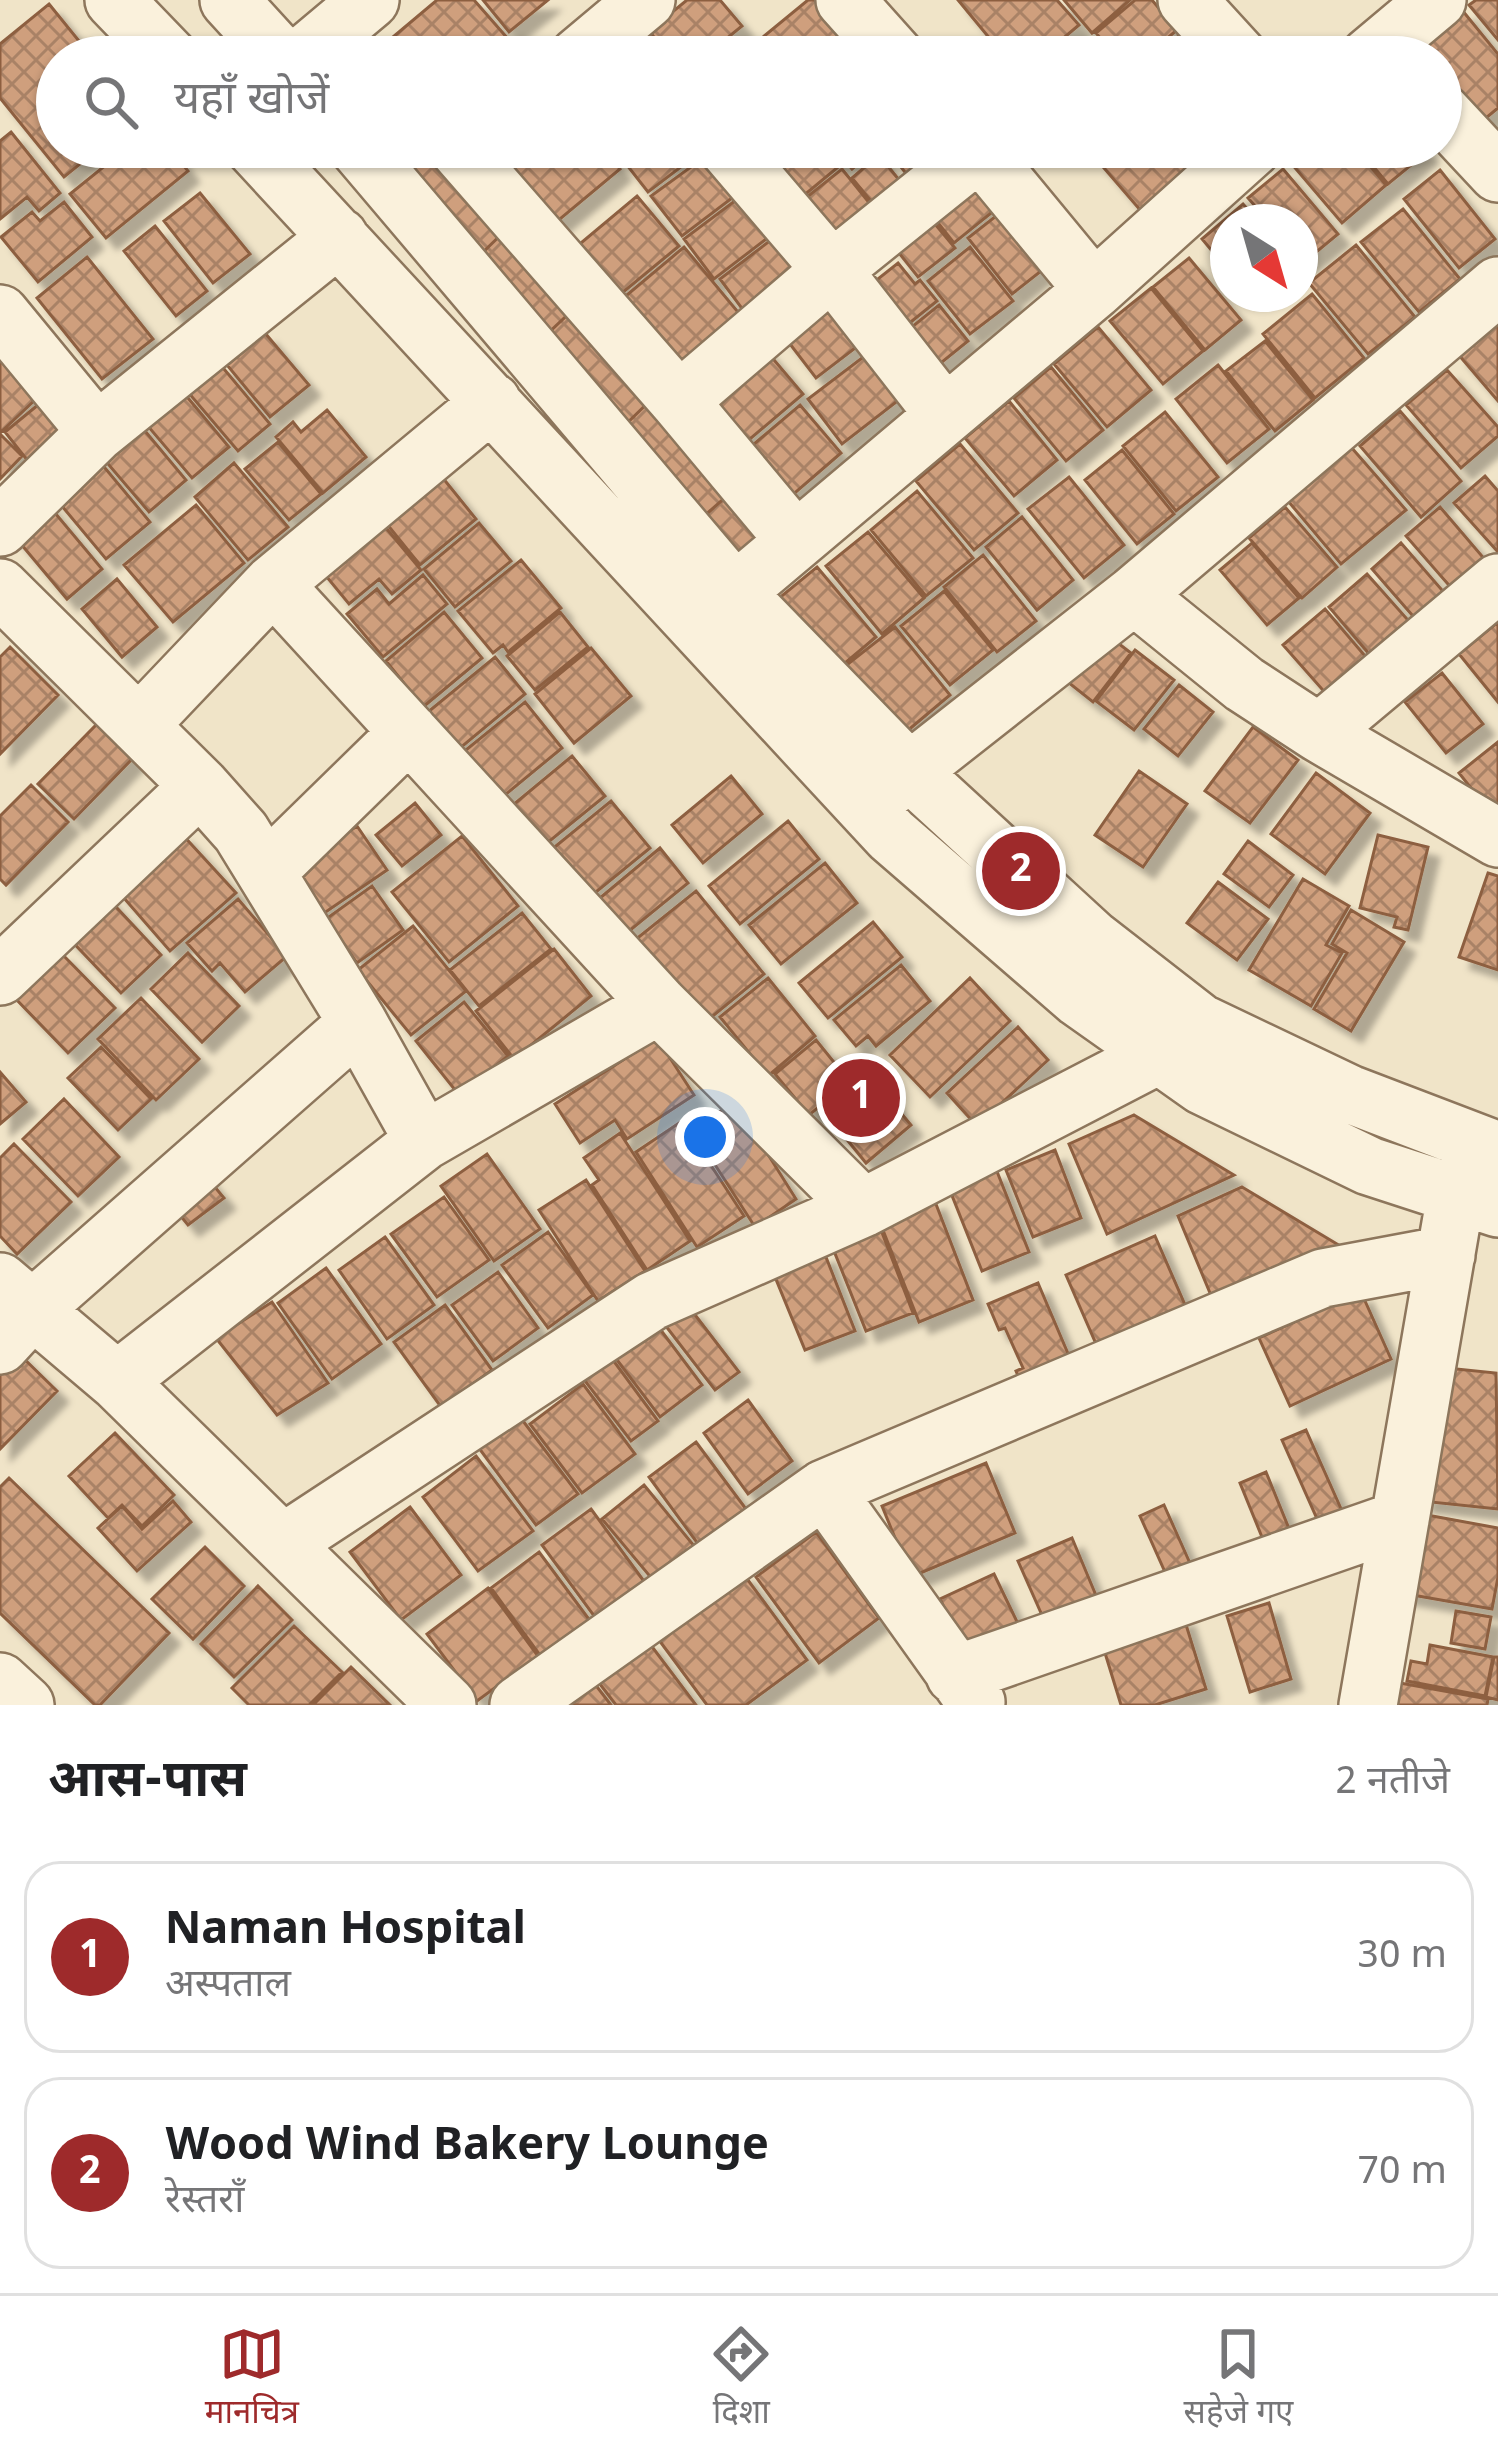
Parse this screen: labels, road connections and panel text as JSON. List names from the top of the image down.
{
  "north": "bottom right",
  "page": {
    "search": "यहाँ खोजें",
    "pins": ["2", "1"],
    "heading": ["आस-पास", "2 नतीजे"],
    "list": [
      {
        "mark": "1",
        "name": "Naman Hospital",
        "note": "अस्पताल",
        "value": "30 m"
      },
      {
        "mark": "2",
        "name": "Wood Wind Bakery Lounge",
        "note": "रेस्तराँ",
        "value": "70 m"
      }
    ],
    "nav": ["मानचित्र", "दिशा", "सहेजे गए"]
  }
}
